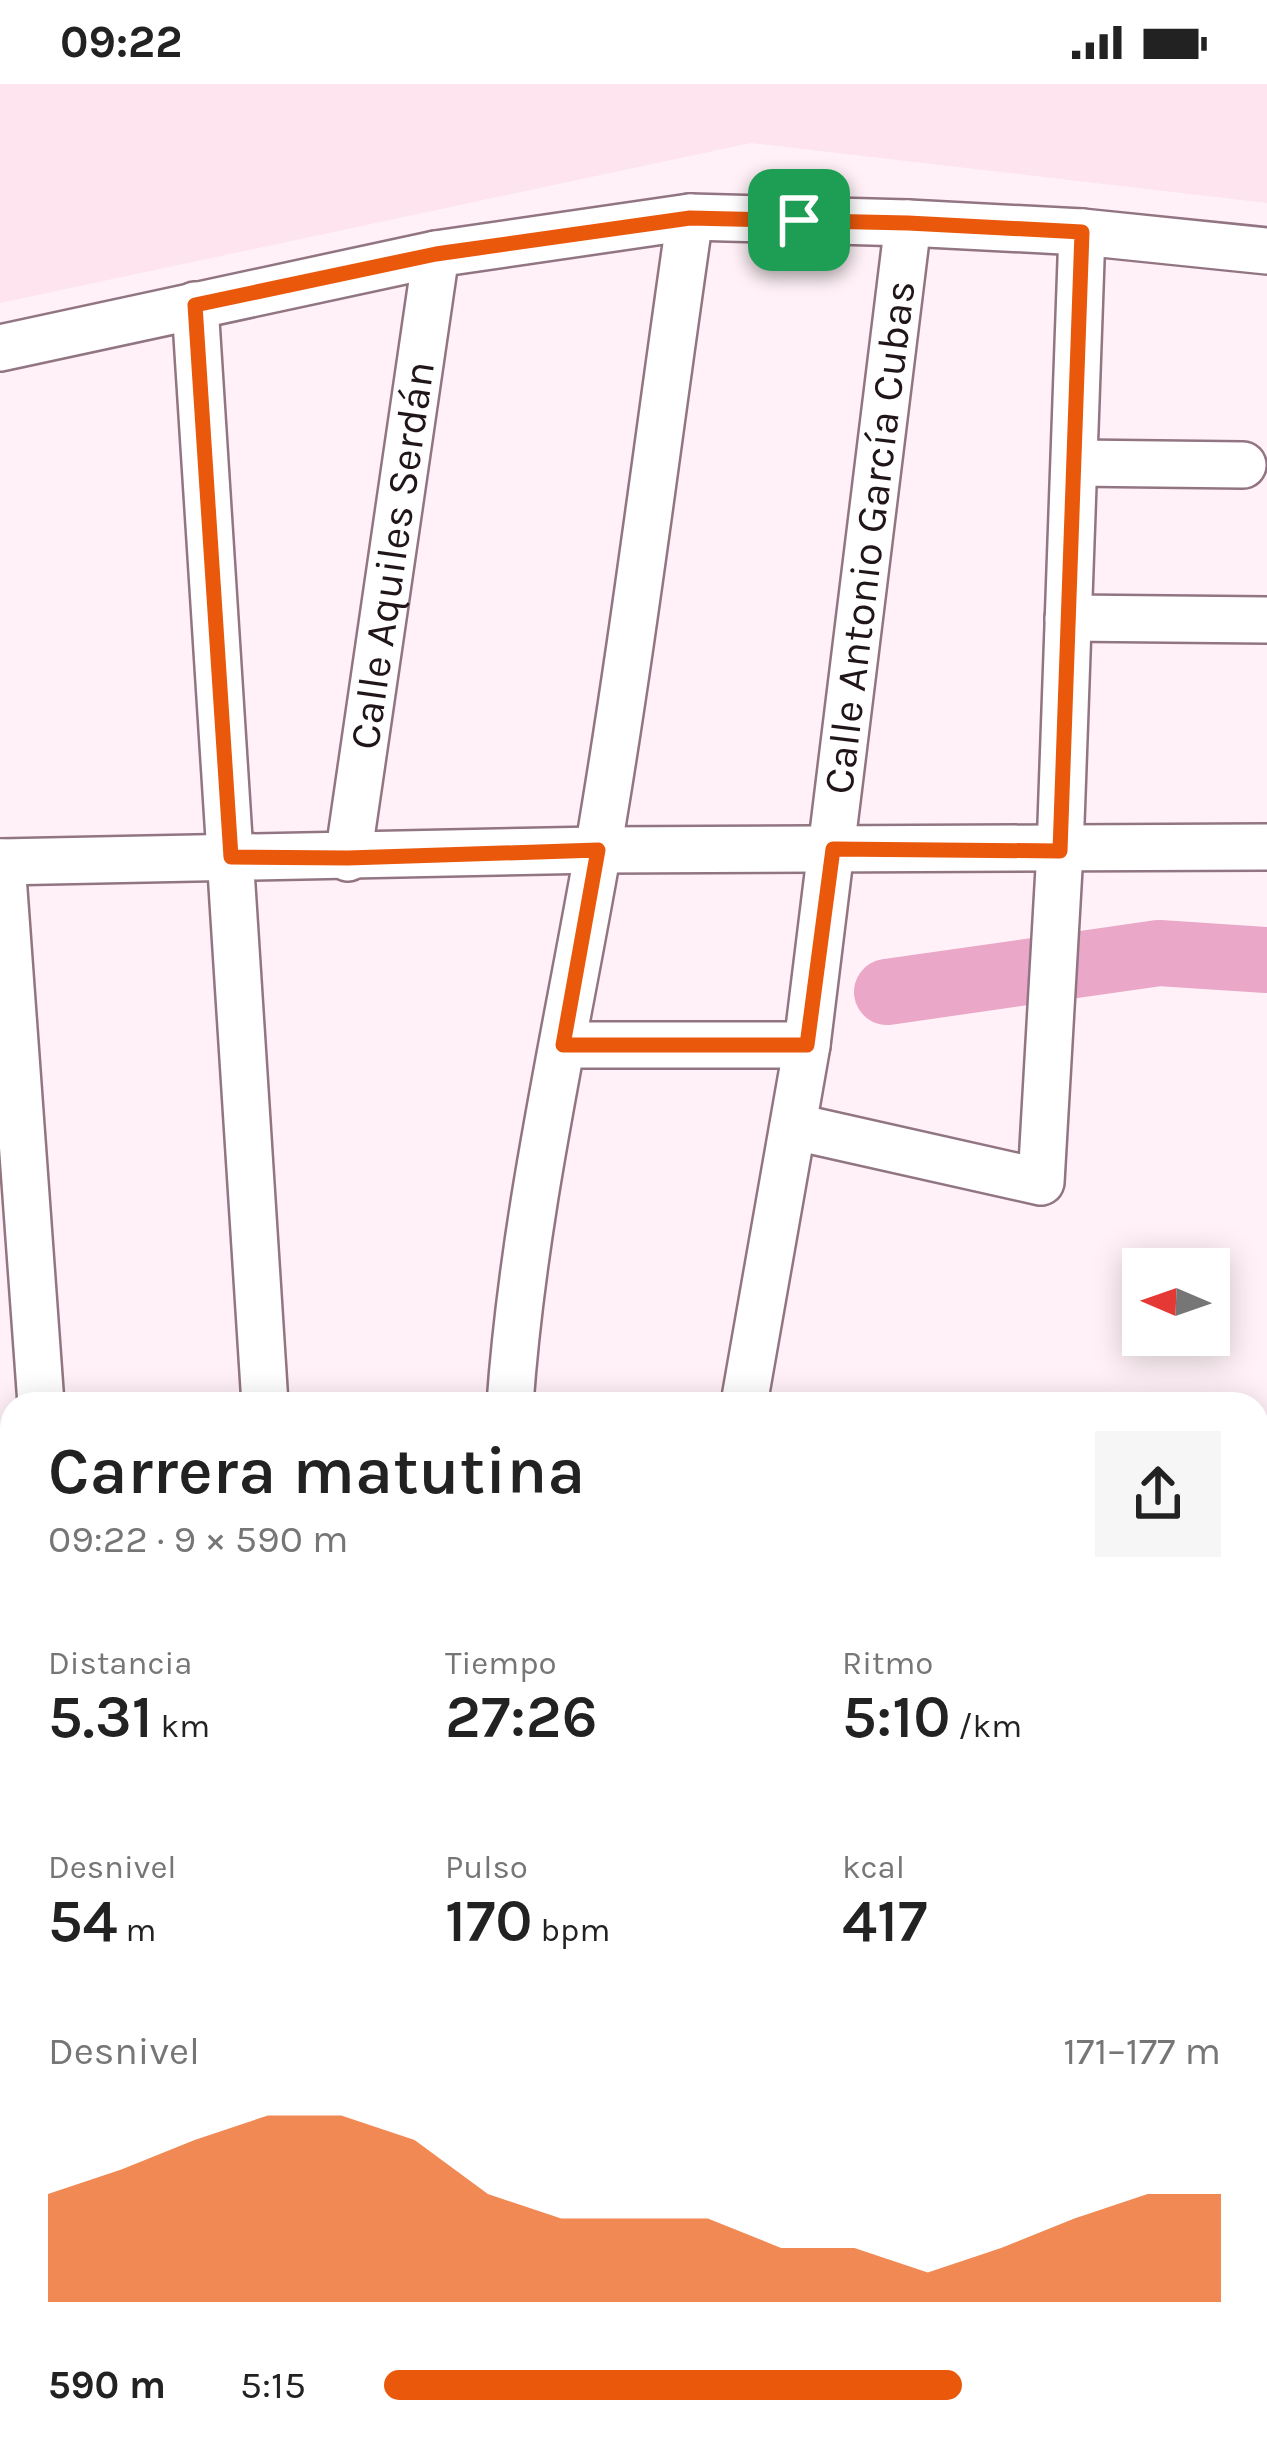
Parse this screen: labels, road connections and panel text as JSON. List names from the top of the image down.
{
  "streets": {
    "street": ["Calle Antonio García Cubas", "Calle Aquiles Serdán"]
  },
  "north": "left",
  "page": {
    "status": "09:22",
    "heading": ["Carrera matutina", "09:22 · 9 × 590 m"],
    "stats": [
      ["Distancia", "5.31 km"],
      ["Tiempo", "27:26"],
      ["Ritmo", "5:10 /km"],
      ["Desnivel", "54 m"],
      ["Pulso", "170 bpm"],
      ["kcal", "417"]
    ],
    "chart": ["Desnivel", "171–177 m"],
    "list": [
      {
        "name": "590 m",
        "note": "5:15"
      }
    ]
  }
}
